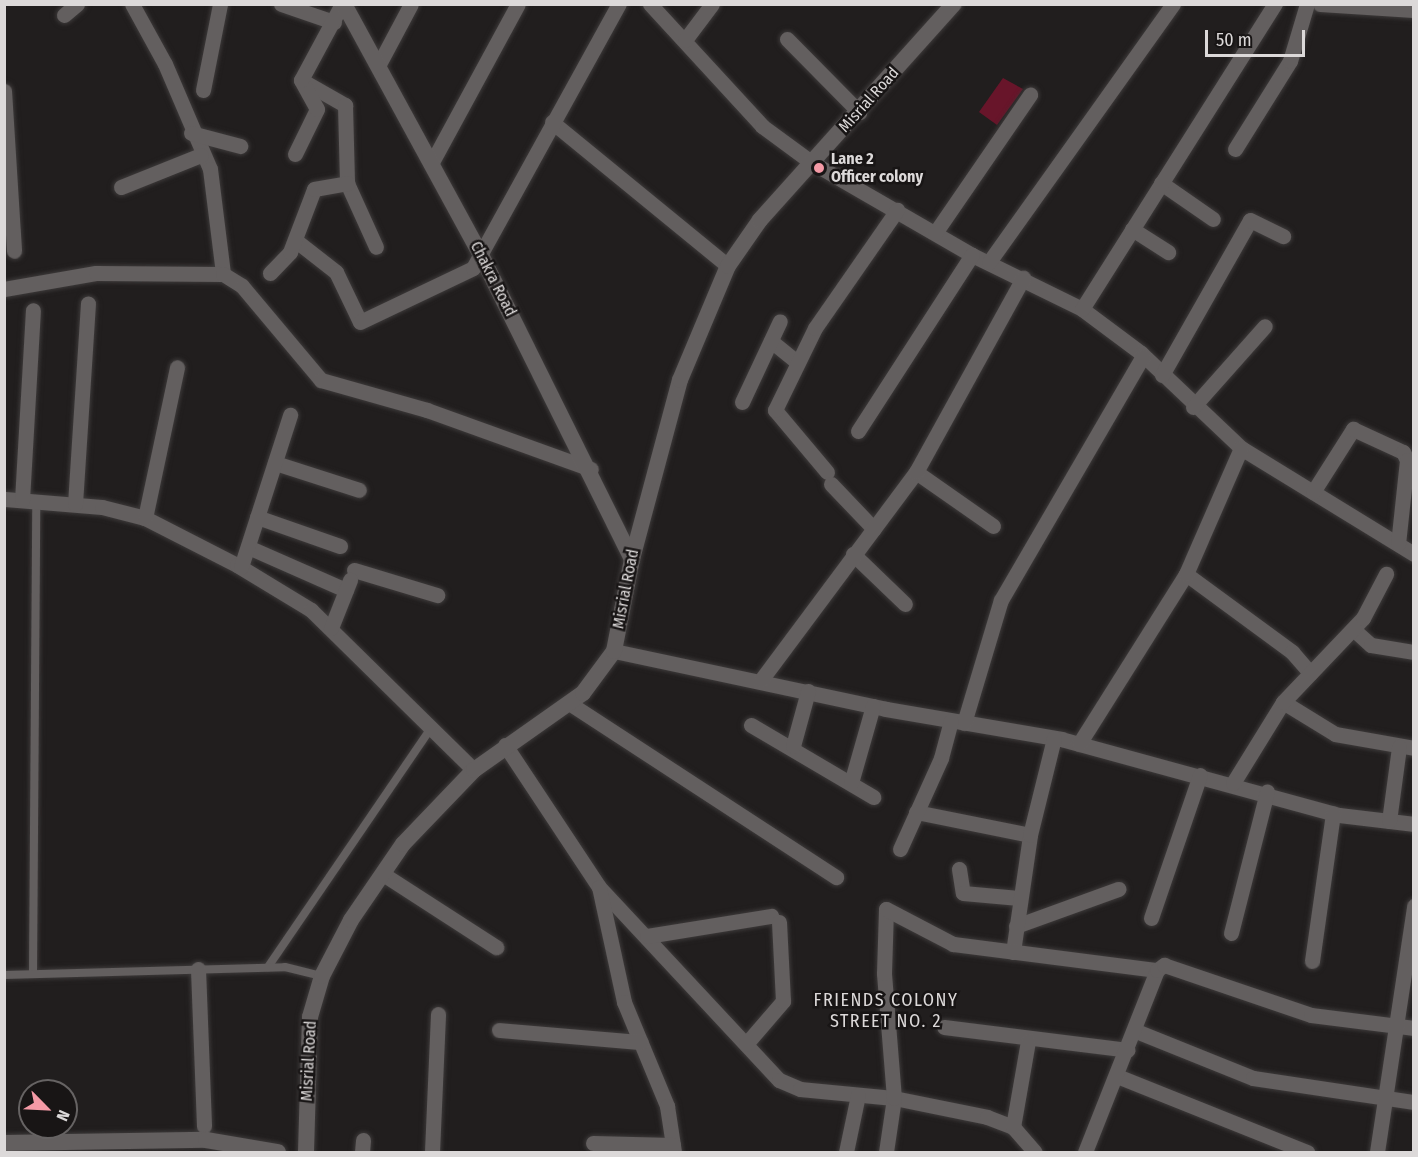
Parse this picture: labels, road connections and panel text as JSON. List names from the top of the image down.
{
  "streets": {
    "main road": ["Misrial Road", "Chakra Road"]
  },
  "crossings": [
    ["Misrial Road", "Chakra Road"]
  ],
  "districts": ["FRIENDS COLONY STREET NO. 2"],
  "places": ["Lane 2 Officer colony"],
  "scale_bar": "50 m",
  "north": "bottom right"
}
